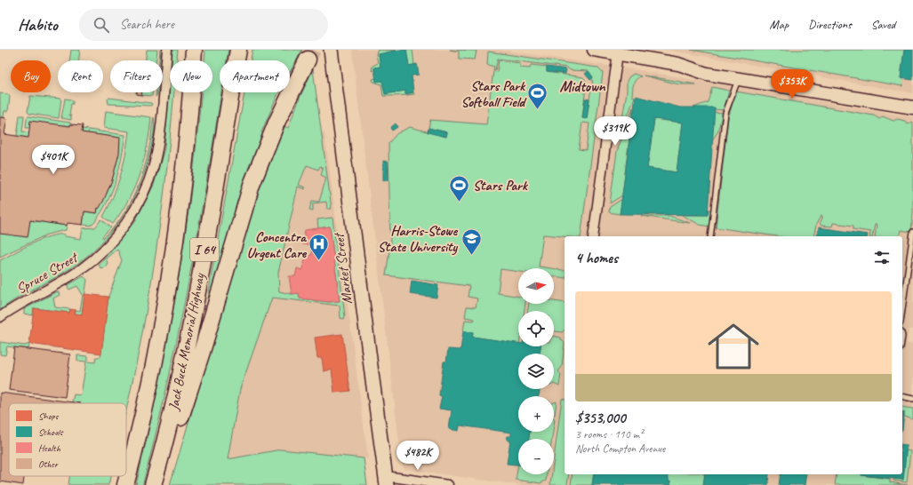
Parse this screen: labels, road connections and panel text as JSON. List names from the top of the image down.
{
  "streets": {
    "highway": ["I 64", "Jack Buck Memorial Highway"],
    "main road": ["Market Street"],
    "street": ["Spruce Street"]
  },
  "districts": ["Midtown"],
  "places": {
    "sports": ["Stars Park Softball Field", "Stars Park"],
    "school or university": ["Harris-Stowe State University"],
    "hospital": ["Concentra Urgent Care"]
  },
  "legend": [
    "Shops",
    "Schools",
    "Health",
    "Other"
  ],
  "north": "right",
  "page": {
    "header": "Habito",
    "search": "Search here",
    "nav": ["Map", "Directions", "Saved"],
    "chip": [
      "Buy",
      "Rent",
      "Filters",
      "New",
      "Apartment"
    ],
    "price": [
      "$353K",
      "$319K",
      "$401K",
      "$482K"
    ],
    "heading": "4 homes",
    "map_buttons": ["+", "−"],
    "list": [
      {
        "name": "$353,000",
        "note": "3 rooms · 110 m² · North Compton Avenue"
      }
    ]
  }
}
